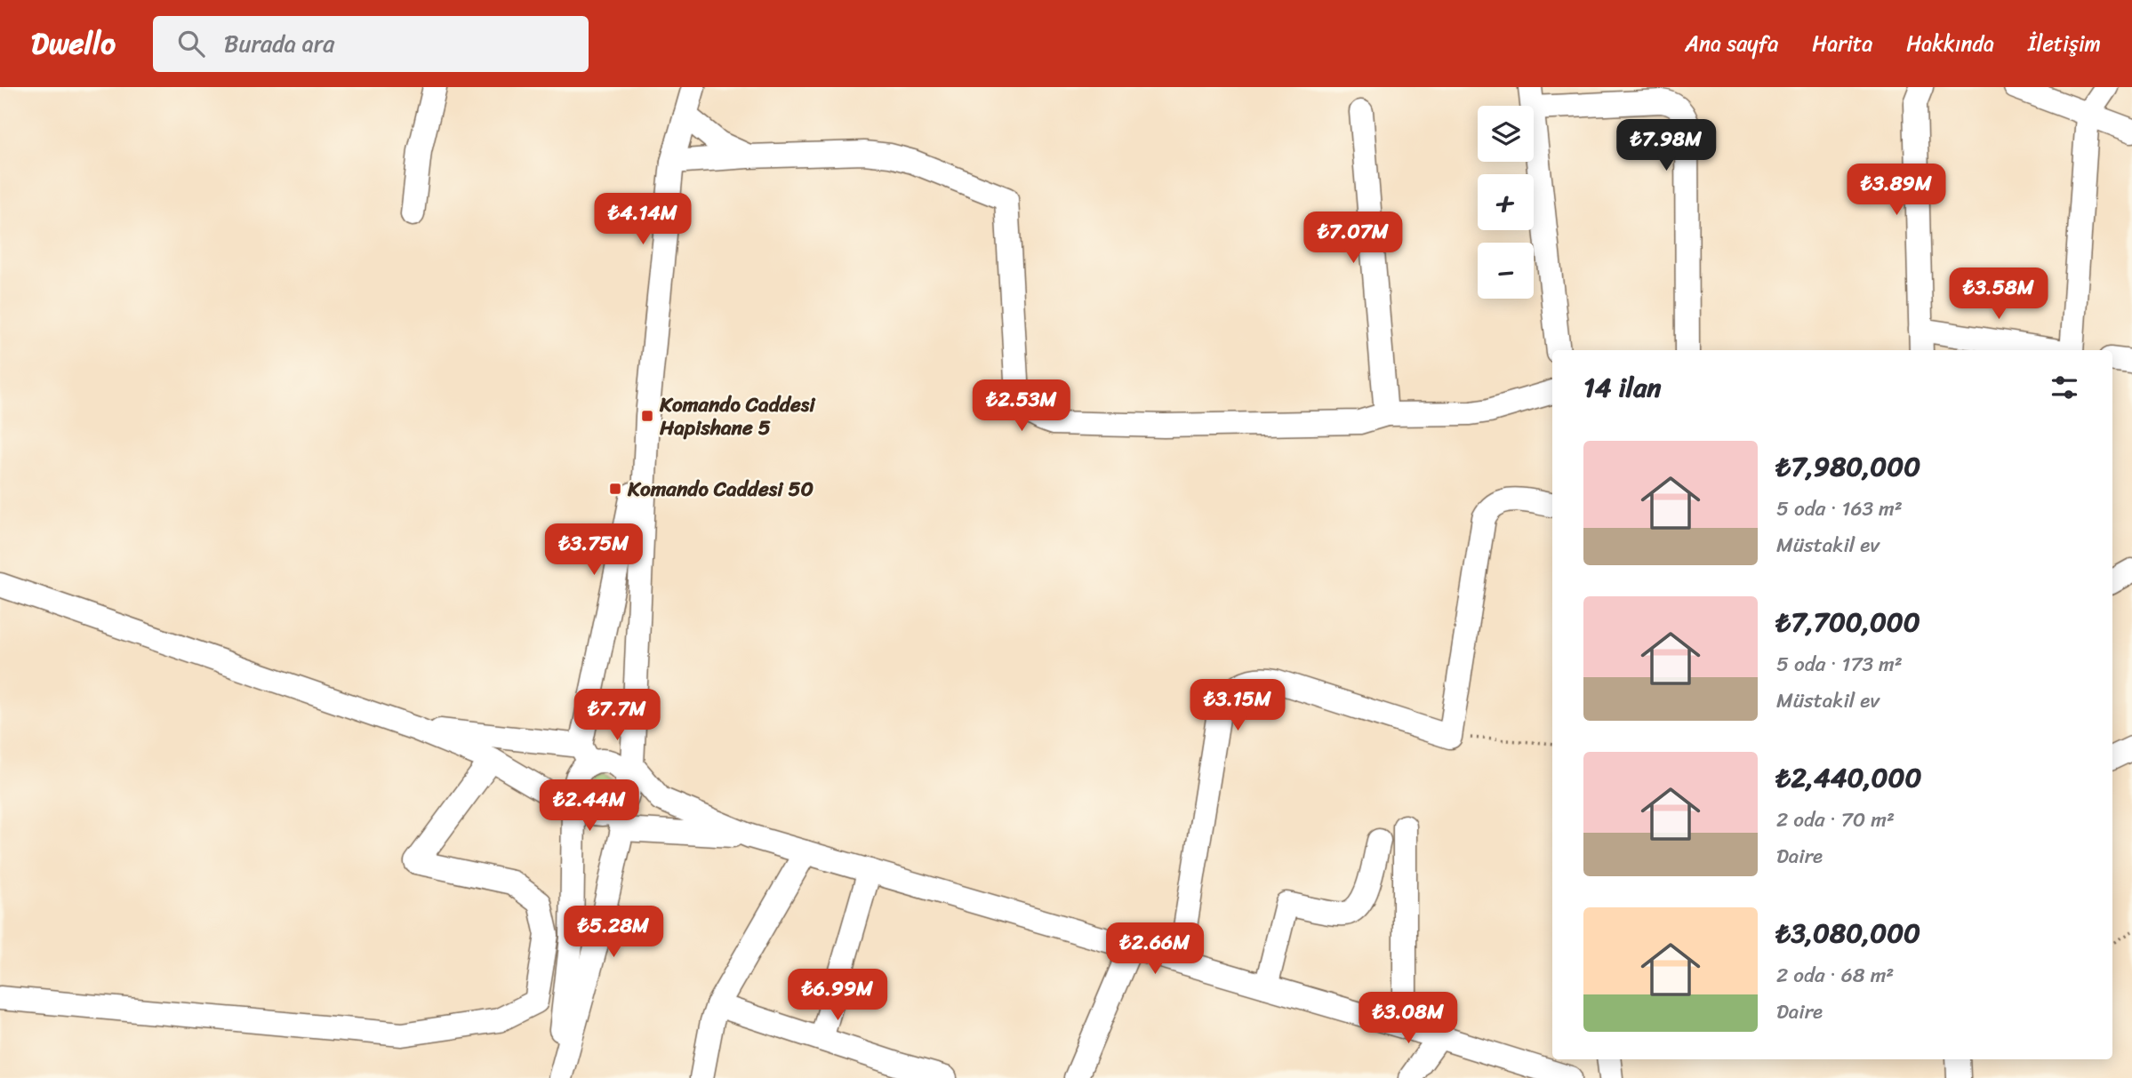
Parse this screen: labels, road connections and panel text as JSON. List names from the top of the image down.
{
  "places": {
    "transit": ["Komando Caddesi Hapishane 5", "Komando Caddesi 50"]
  },
  "page": {
    "header": "Dwello",
    "search": "Burada ara",
    "nav": [
      "Ana sayfa",
      "Harita",
      "Hakkında",
      "İletişim"
    ],
    "map_buttons": ["+", "−"],
    "price": [
      "₺7.98M",
      "₺3.89M",
      "₺4.14M",
      "₺7.07M",
      "₺3.58M",
      "₺2.53M",
      "₺3.75M",
      "₺3.15M",
      "₺7.7M",
      "₺2.44M",
      "₺5.28M",
      "₺2.66M",
      "₺6.99M",
      "₺3.08M"
    ],
    "heading": "14 ilan",
    "list": [
      {
        "name": "₺7,980,000",
        "note": "5 oda · 163 m² · Müstakil ev"
      },
      {
        "name": "₺7,700,000",
        "note": "5 oda · 173 m² · Müstakil ev"
      },
      {
        "name": "₺2,440,000",
        "note": "2 oda · 70 m² · Daire"
      },
      {
        "name": "₺3,080,000",
        "note": "2 oda · 68 m² · Daire"
      }
    ]
  }
}
